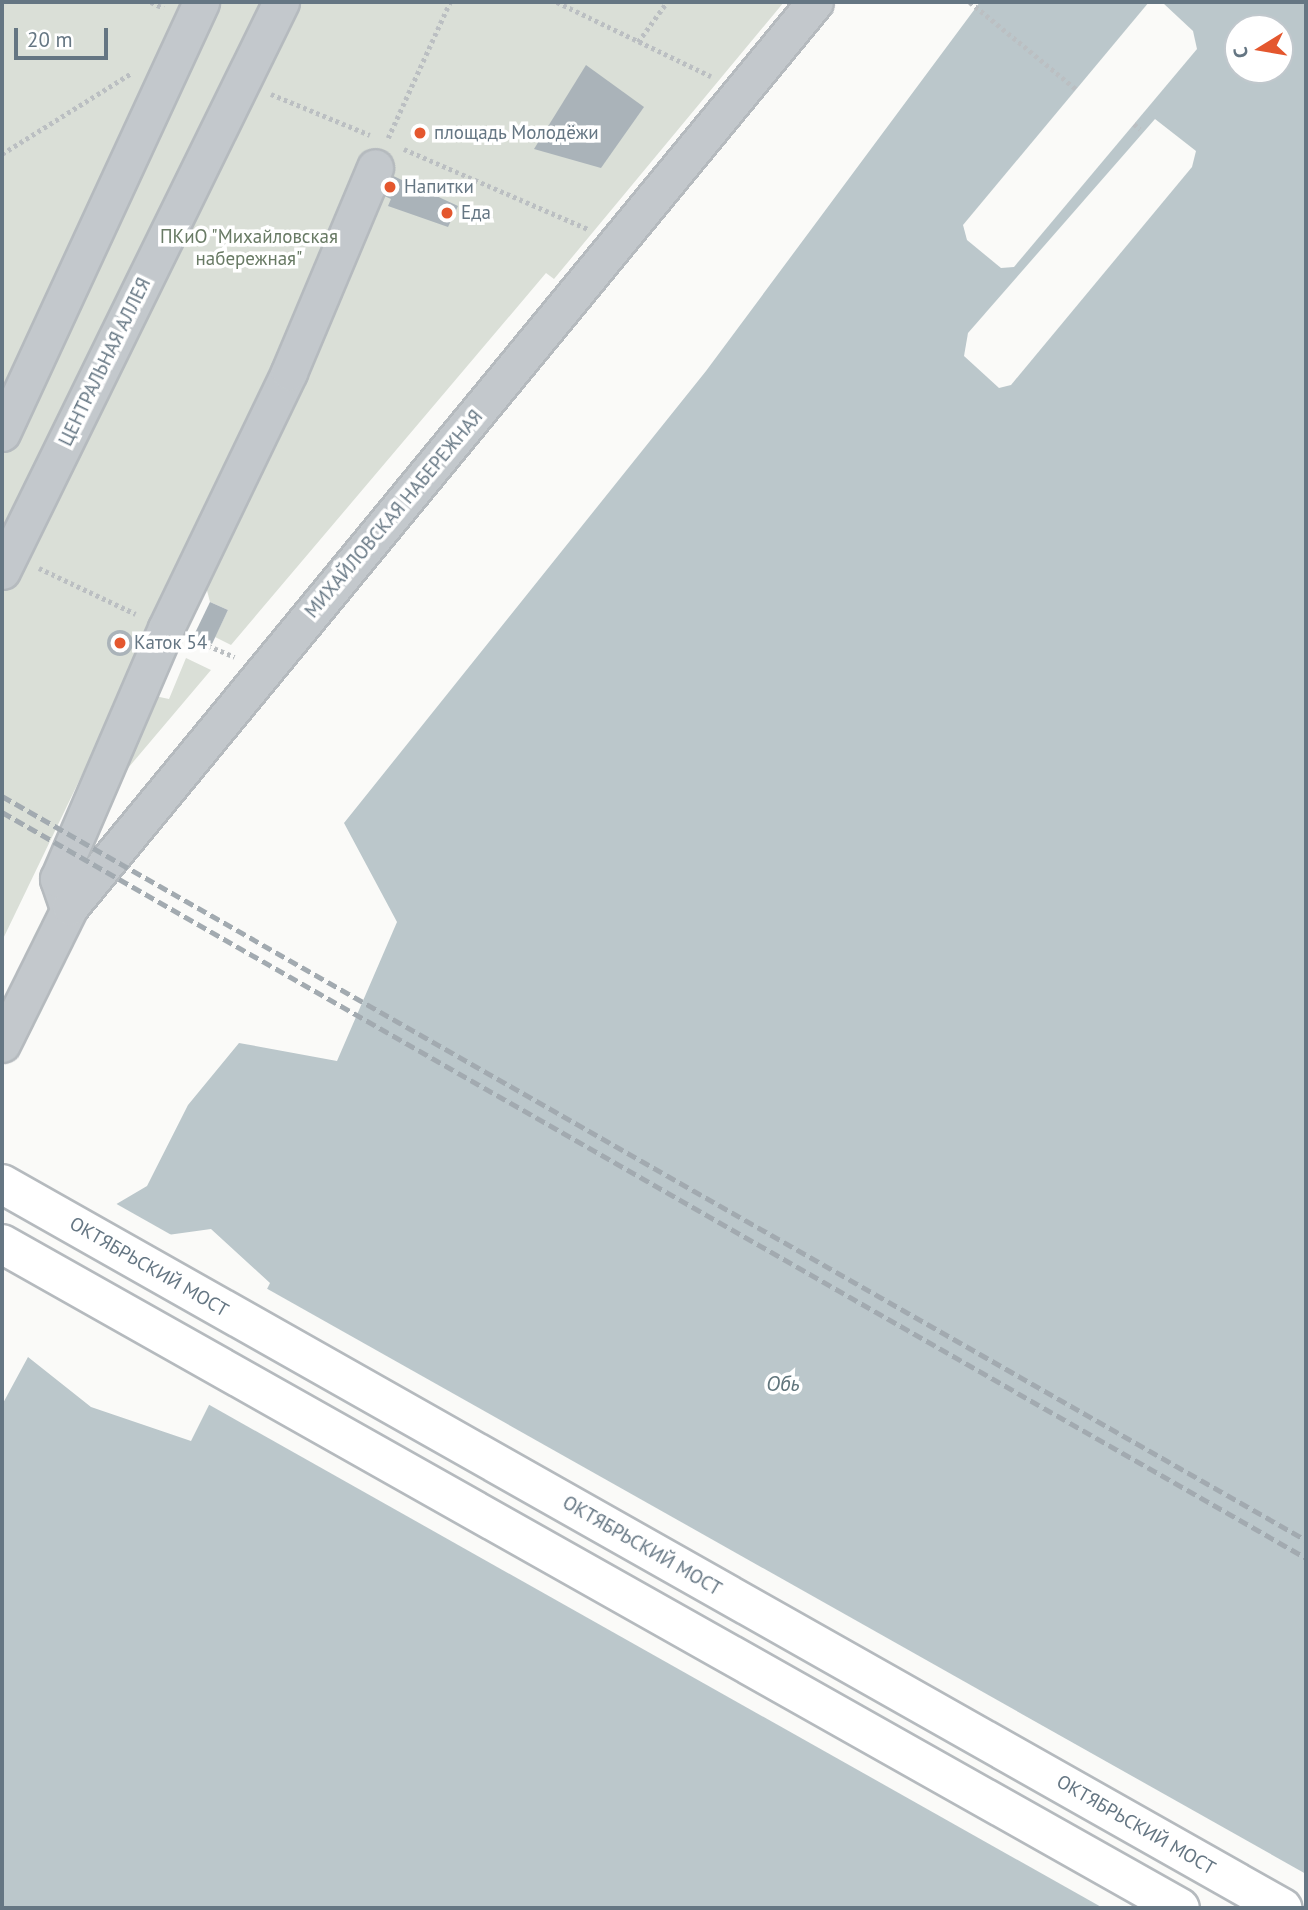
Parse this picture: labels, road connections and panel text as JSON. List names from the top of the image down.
{
  "streets": {
    "main road": ["ОКТЯБРЬСКИЙ МОСТ"],
    "street": ["ЦЕНТРАЛЬНАЯ АЛЛЕЯ", "МИХАЙЛОВСКАЯ НАБЕРЕЖНАЯ"]
  },
  "water": ["Обь"],
  "parks": ["ПКиО \"Михайловская набережная\""],
  "places": [
    "площадь Молодёжи",
    "Напитки",
    "Еда",
    "Каток 54"
  ],
  "scale_bar": "20 m",
  "north": "left"
}
